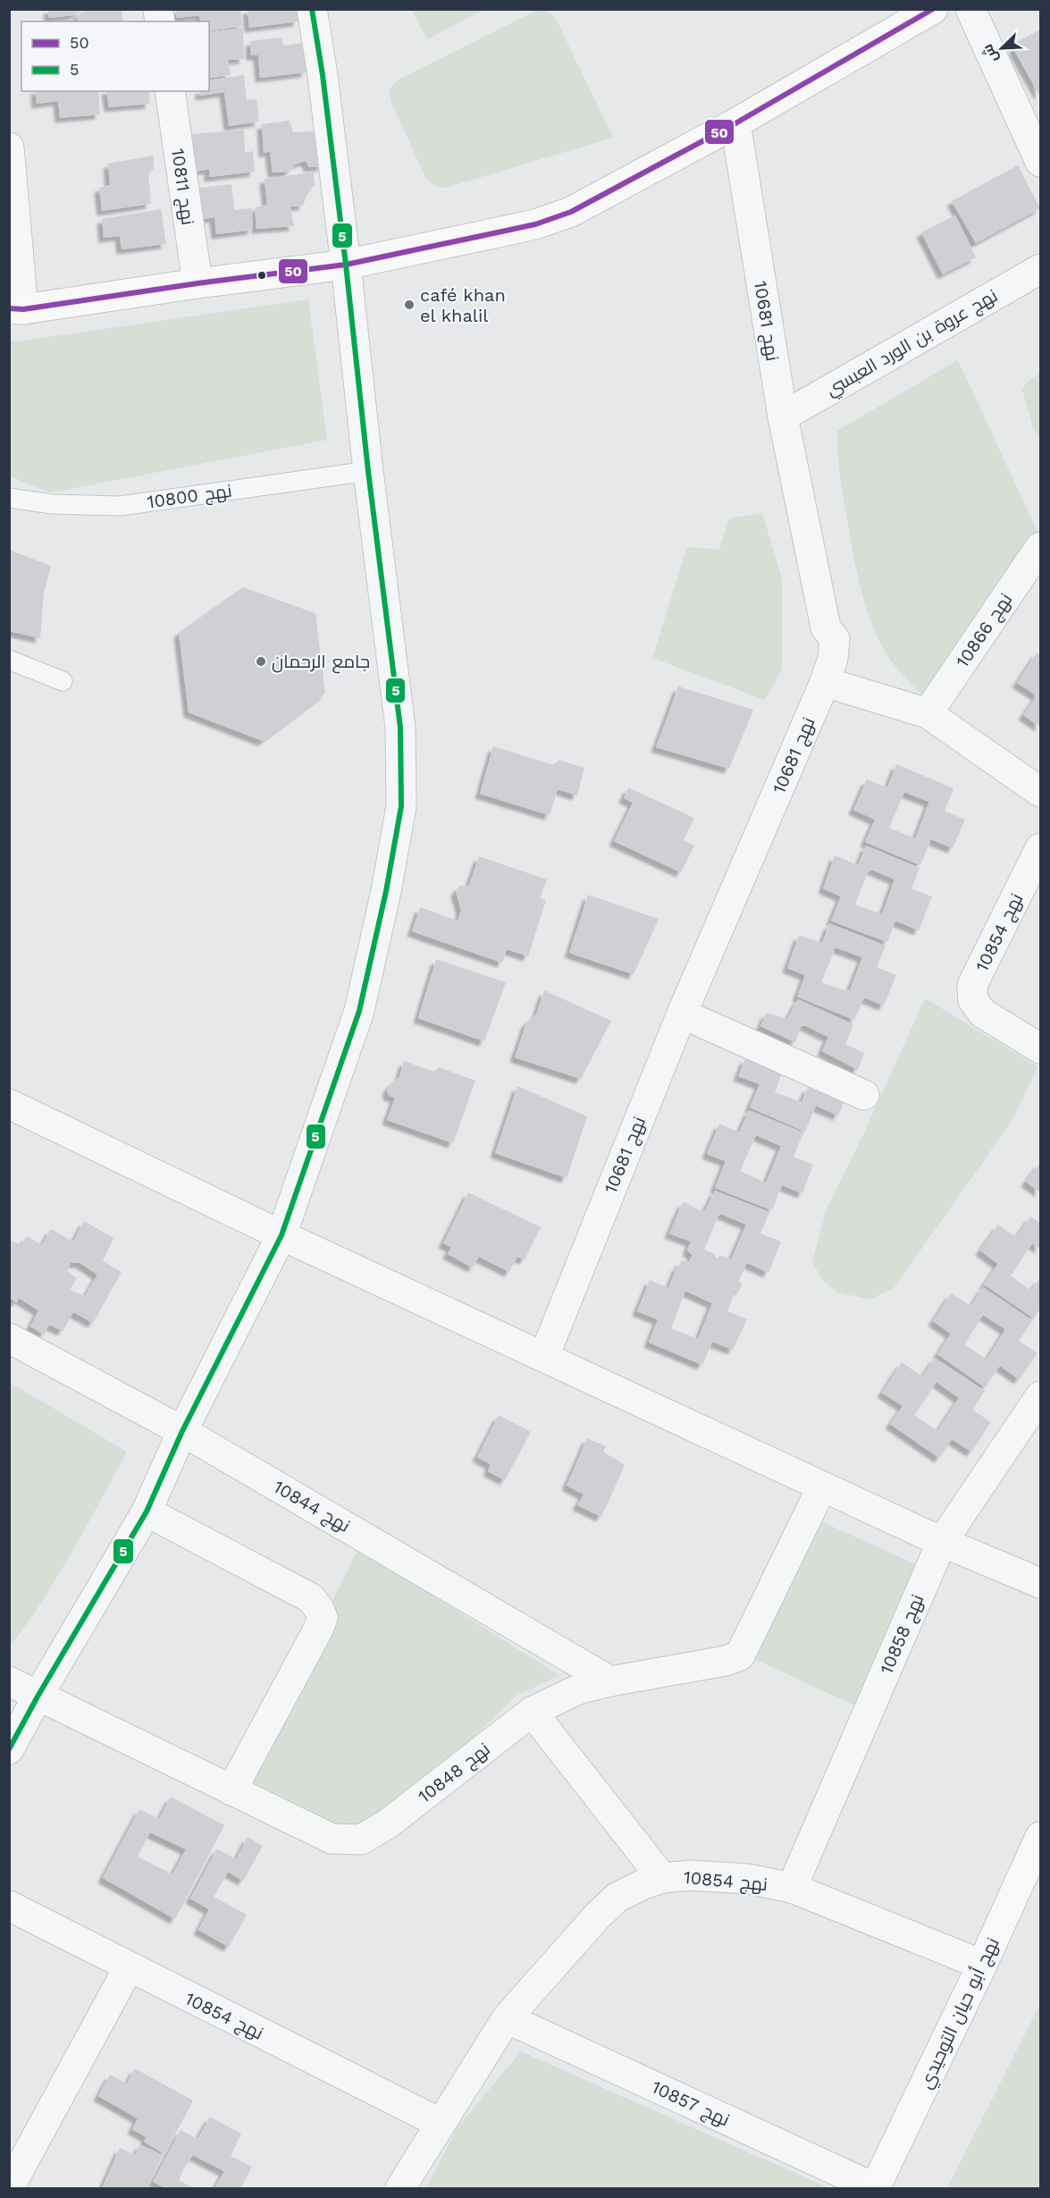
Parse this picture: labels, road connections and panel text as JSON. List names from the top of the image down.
{
  "streets": {
    "street": [
      "نهج 10811",
      "نهج 10681",
      "نهج عروة بن الورد العبسي",
      "نهج 10866",
      "نهج 10854",
      "نهج 10844",
      "نهج 10858",
      "نهج 10848",
      "نهج أبو حيان التوحيدي",
      "نهج 10857"
    ],
    "lane": ["نهج 10800"]
  },
  "crossings": [
    ["نهج 10681", "نهج عروة بن الورد العبسي"],
    ["نهج 10854", "نهج 10858"],
    ["نهج 10854", "نهج أبو حيان التوحيدي"],
    ["نهج 10854", "نهج 10857"],
    ["نهج 10844", "نهج 10848"],
    ["نهج أبو حيان التوحيدي", "نهج 10857"]
  ],
  "places": ["café khan el khalil", "جامع الرحمان"],
  "lines": ["transit line 50", "transit line 5"],
  "legend": ["50", "5"],
  "north": "bottom left"
}
